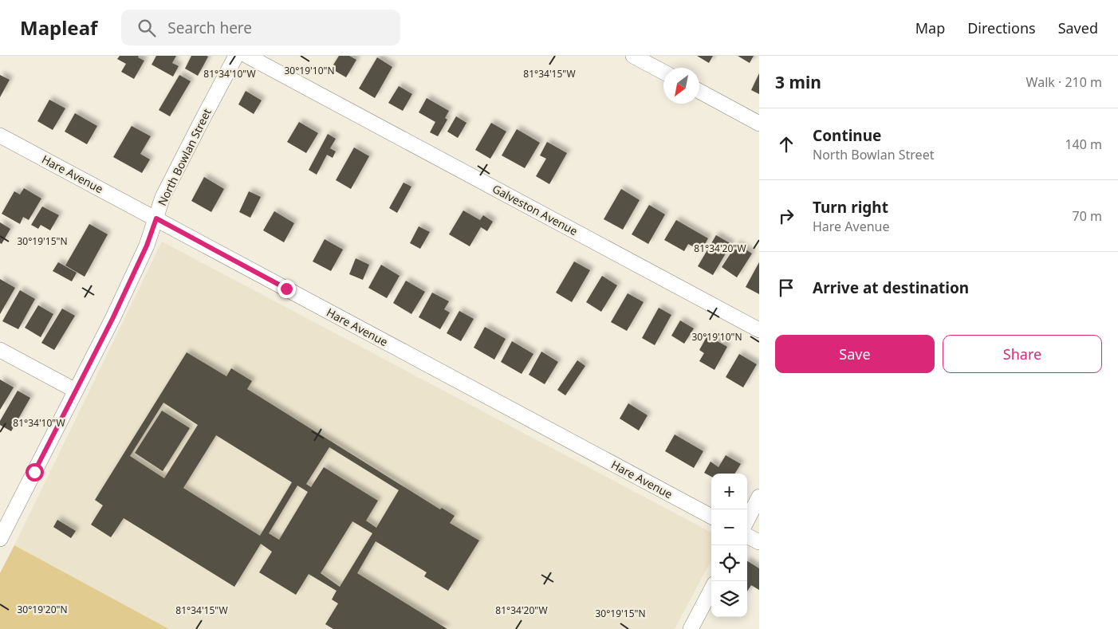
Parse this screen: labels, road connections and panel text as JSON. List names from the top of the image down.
{
  "streets": {
    "street": ["North Bowlan Street", "Hare Avenue", "Galveston Avenue"]
  },
  "crossings": [
    ["North Bowlan Street", "Hare Avenue"]
  ],
  "north": "bottom left",
  "page": {
    "header": "Mapleaf",
    "search": "Search here",
    "nav": ["Map", "Directions", "Saved"],
    "heading": ["3 min", "Walk · 210 m"],
    "list": [
      ["Continue", "North Bowlan Street", "140 m"],
      ["Turn right", "Hare Avenue", "70 m"],
      "Arrive at destination"
    ],
    "buttons": ["Save", "Share"],
    "map_buttons": ["+", "−"]
  },
  "coordinates": [
    "30°19'10\"N",
    "81°34'10\"W",
    "81°34'15\"W",
    "30°19'15\"N",
    "81°34'20\"W",
    "30°19'20\"N"
  ]
}
